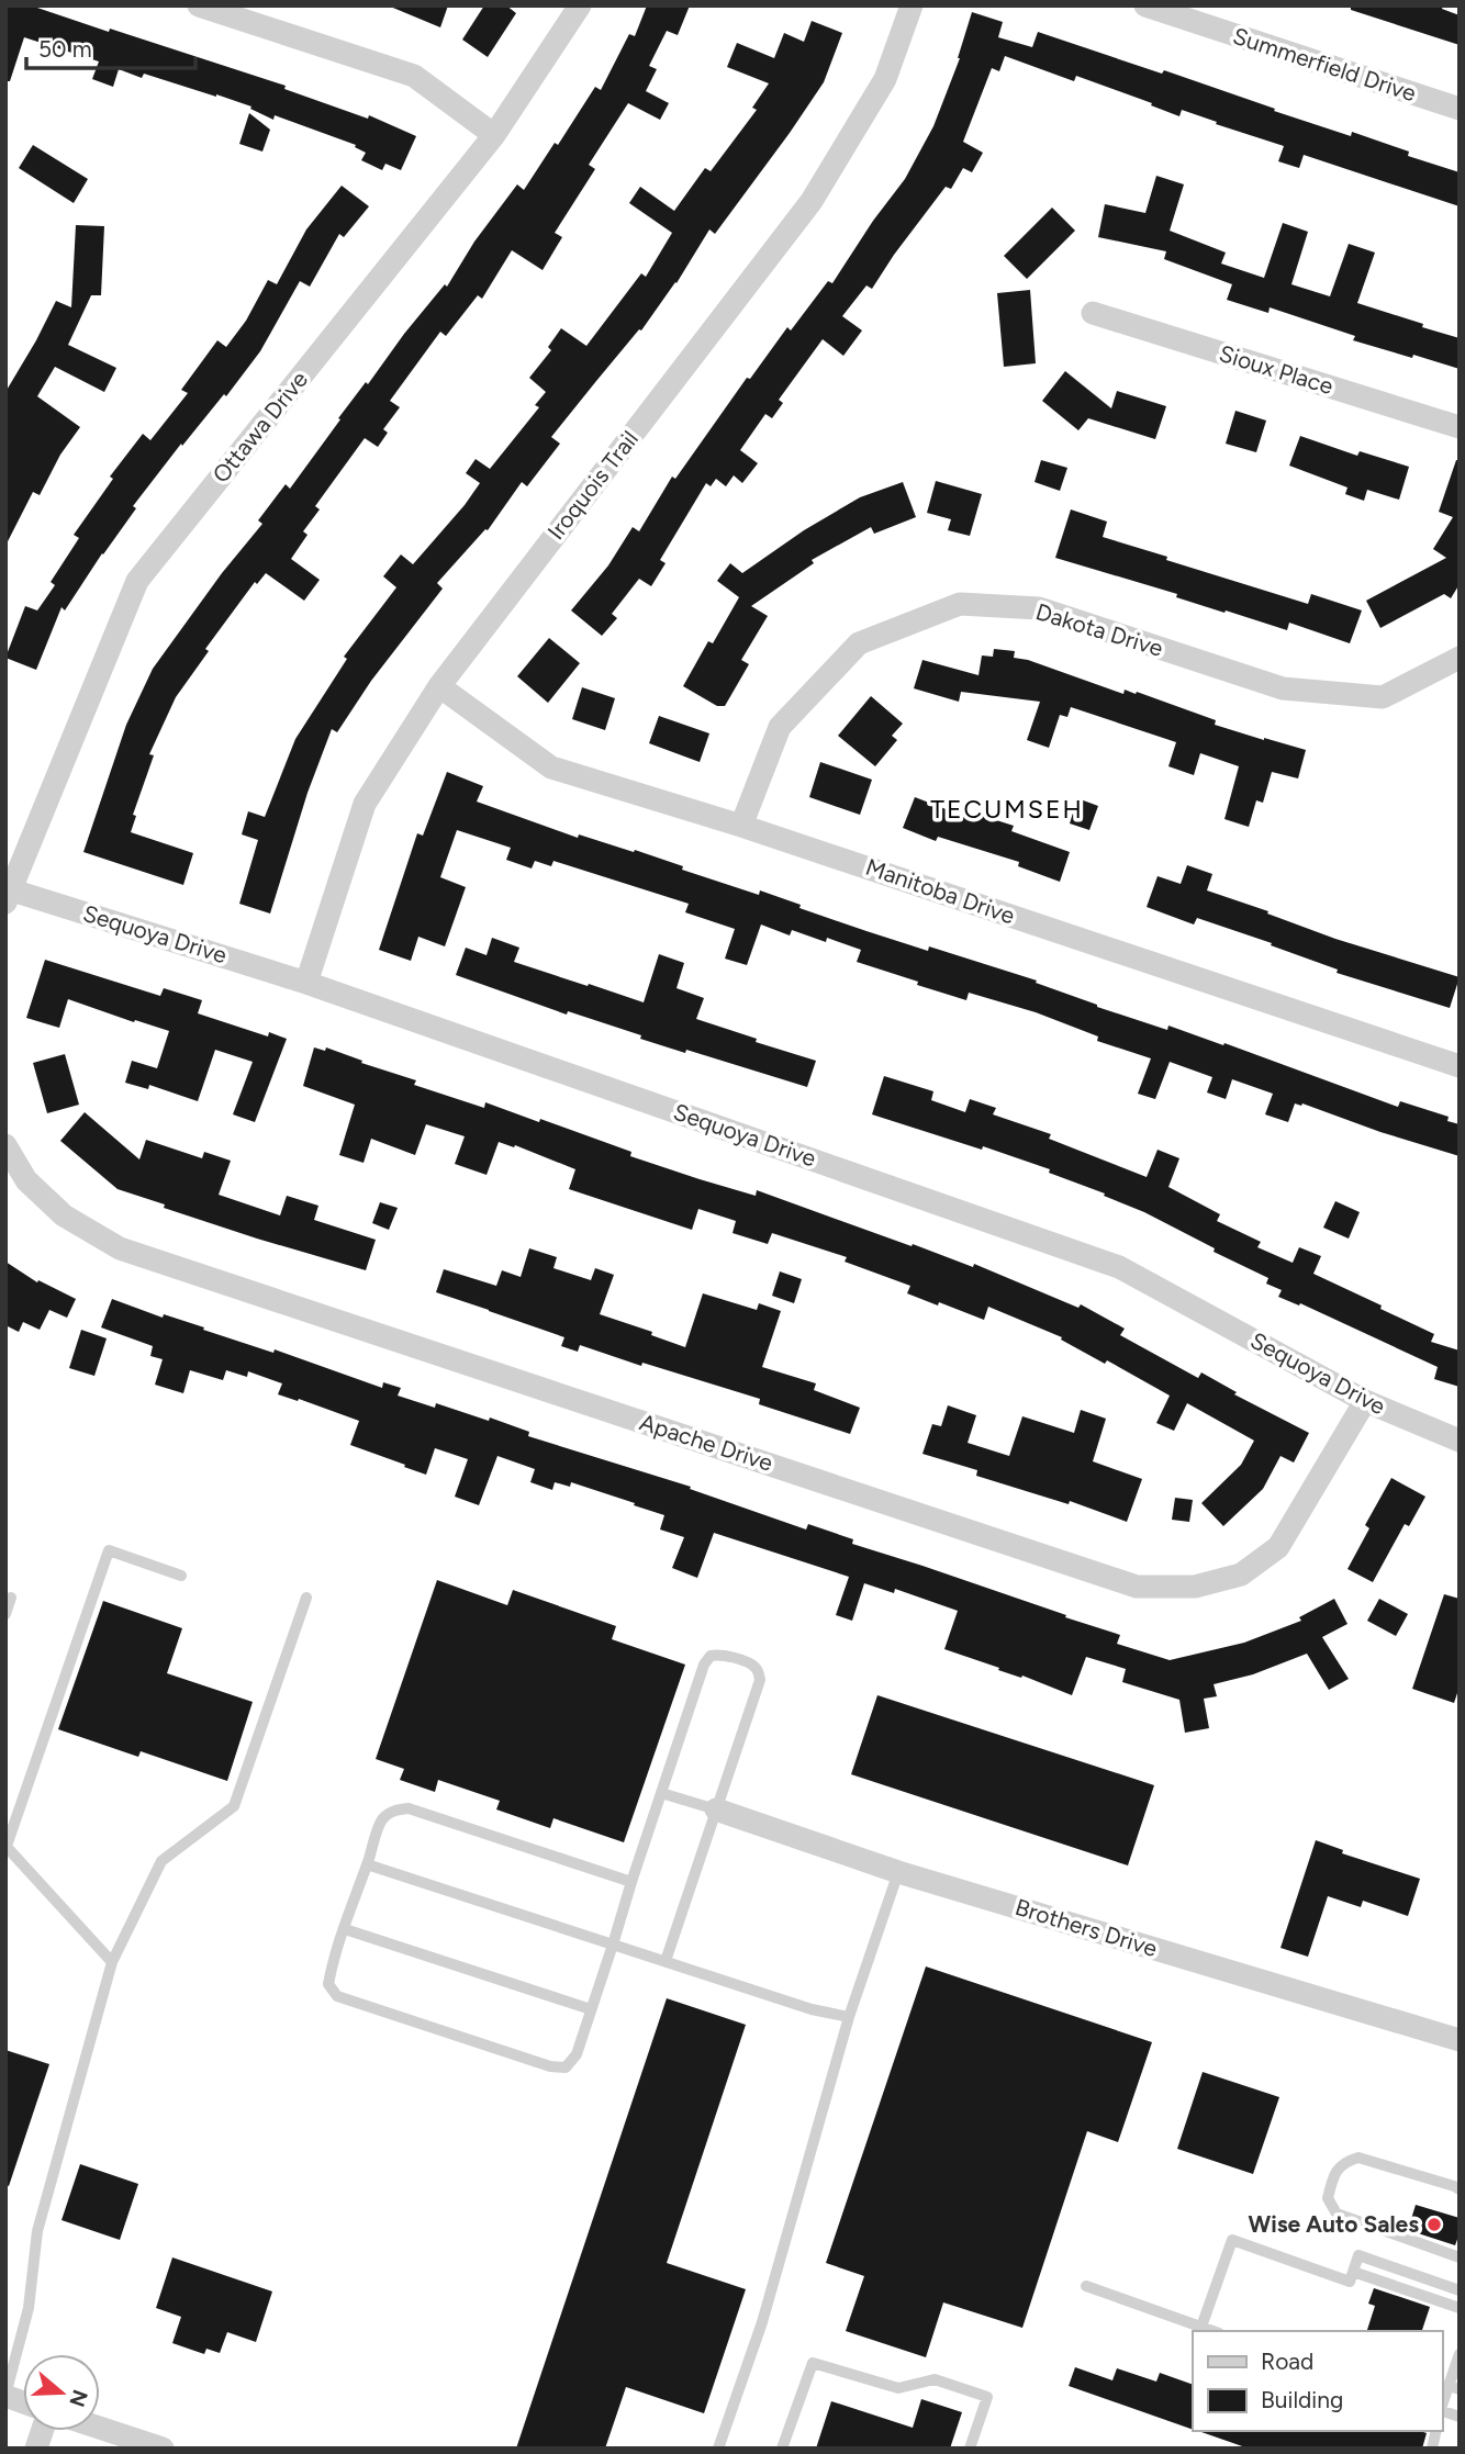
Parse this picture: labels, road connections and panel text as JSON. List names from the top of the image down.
{
  "streets": {
    "street": [
      "Summerfield Drive",
      "Sioux Place",
      "Ottawa Drive",
      "Iroquois Trail",
      "Dakota Drive",
      "Manitoba Drive",
      "Sequoya Drive",
      "Apache Drive",
      "Brothers Drive"
    ]
  },
  "crossings": [
    ["Ottawa Drive", "Sequoya Drive"],
    ["Iroquois Trail", "Manitoba Drive"],
    ["Iroquois Trail", "Sequoya Drive"],
    ["Dakota Drive", "Manitoba Drive"],
    ["Sequoya Drive", "Apache Drive"]
  ],
  "districts": ["TECUMSEH"],
  "places": ["Wise Auto Sales"],
  "legend": ["Road", "Building"],
  "scale_bar": "50 m",
  "north": "right"
}
